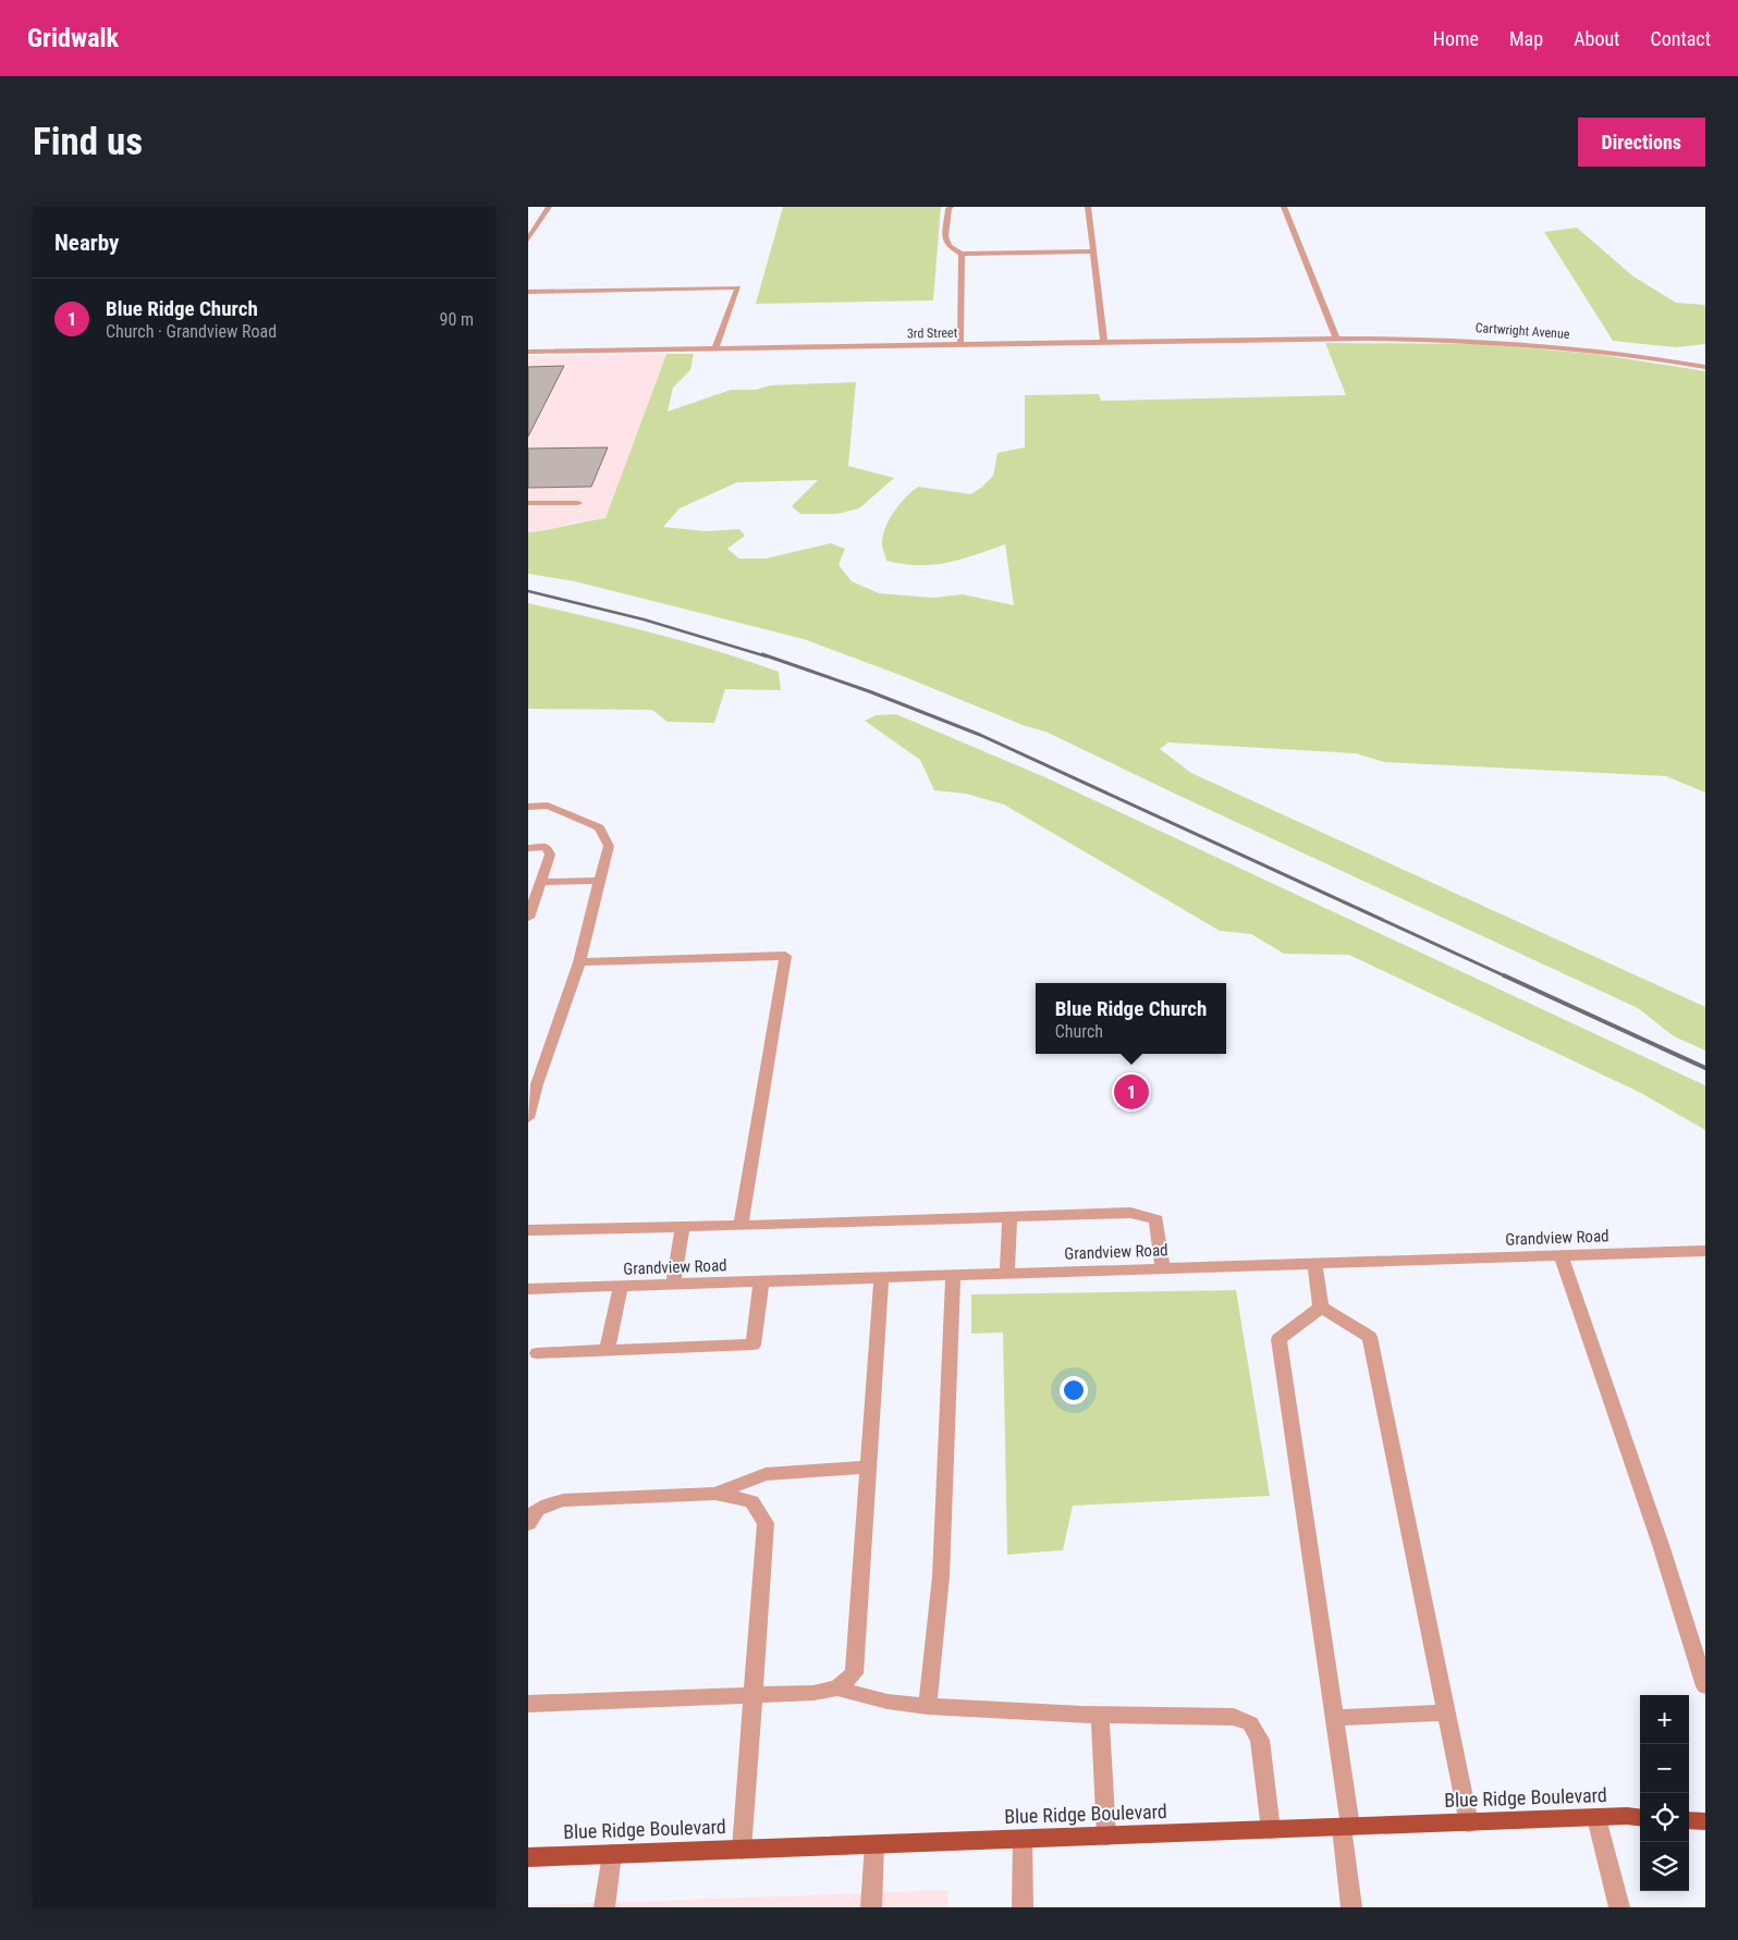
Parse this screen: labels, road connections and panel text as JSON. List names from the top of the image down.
{
  "streets": {
    "main road": ["Blue Ridge Boulevard"],
    "street": ["Cartwright Avenue", "3rd Street", "Grandview Road"]
  },
  "crossings": [
    ["Cartwright Avenue", "3rd Street"]
  ],
  "page": {
    "header": "Gridwalk",
    "nav": [
      "Home",
      "Map",
      "About",
      "Contact"
    ],
    "buttons": "Directions",
    "title": "Find us",
    "heading": "Nearby",
    "list": [
      {
        "mark": "1",
        "name": "Blue Ridge Church",
        "note": "Church · Grandview Road",
        "value": "90 m"
      }
    ],
    "popup": ["Blue Ridge Church", "Church"],
    "pins": "1",
    "map_buttons": ["+", "−"]
  }
}
